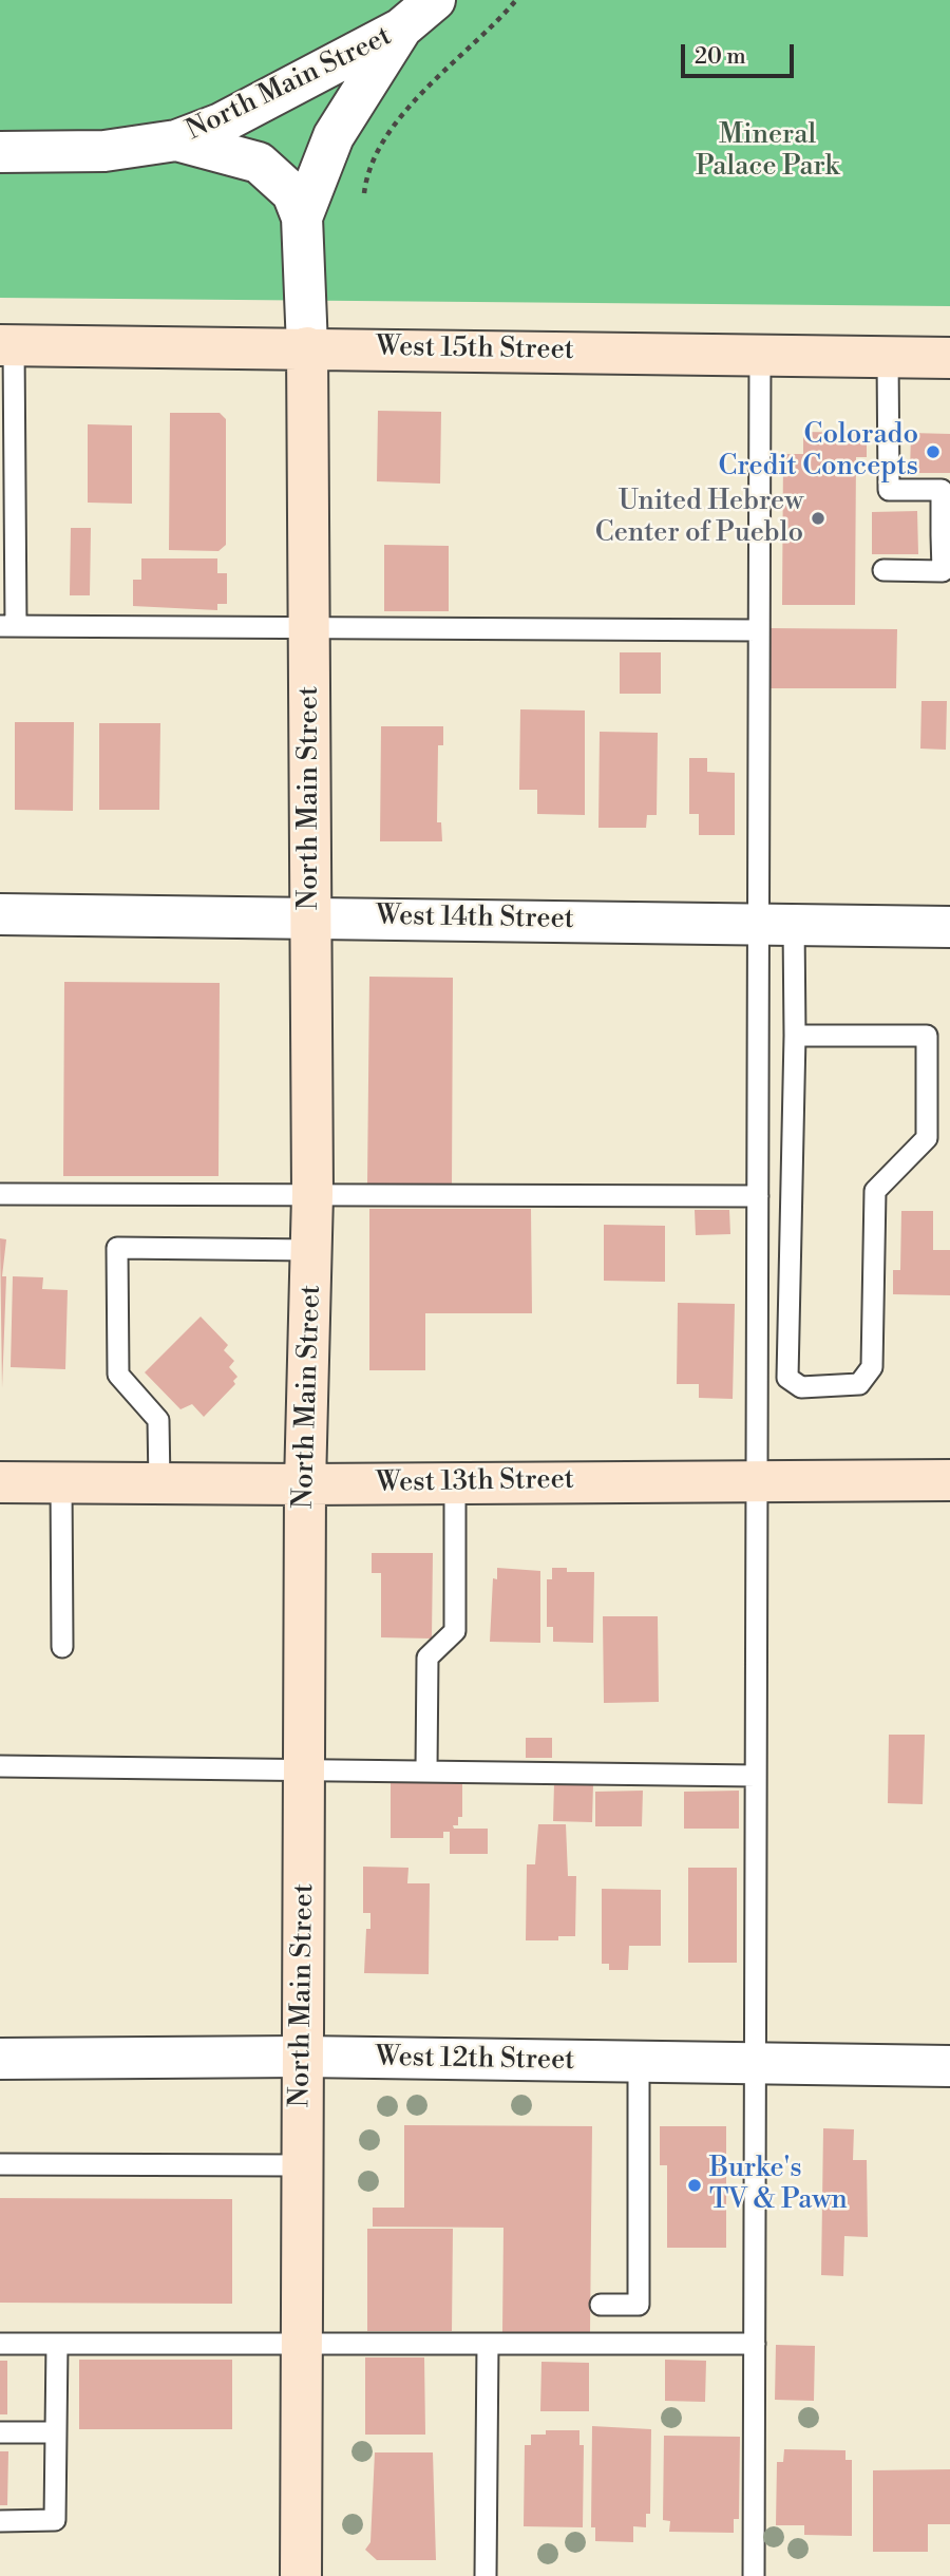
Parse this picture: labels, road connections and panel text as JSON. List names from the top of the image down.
{
  "streets": {
    "street": [
      "North Main Street",
      "West 15th Street",
      "West 14th Street",
      "West 13th Street",
      "West 12th Street"
    ]
  },
  "crossings": [
    ["North Main Street", "West 15th Street"],
    ["North Main Street", "West 14th Street"],
    ["North Main Street", "West 13th Street"],
    ["North Main Street", "West 12th Street"]
  ],
  "parks": ["Mineral Palace Park"],
  "places": ["Colorado Credit Concepts", "United Hebrew Center of Pueblo", "Burke's TV & Pawn"],
  "scale_bar": "20 m"
}
